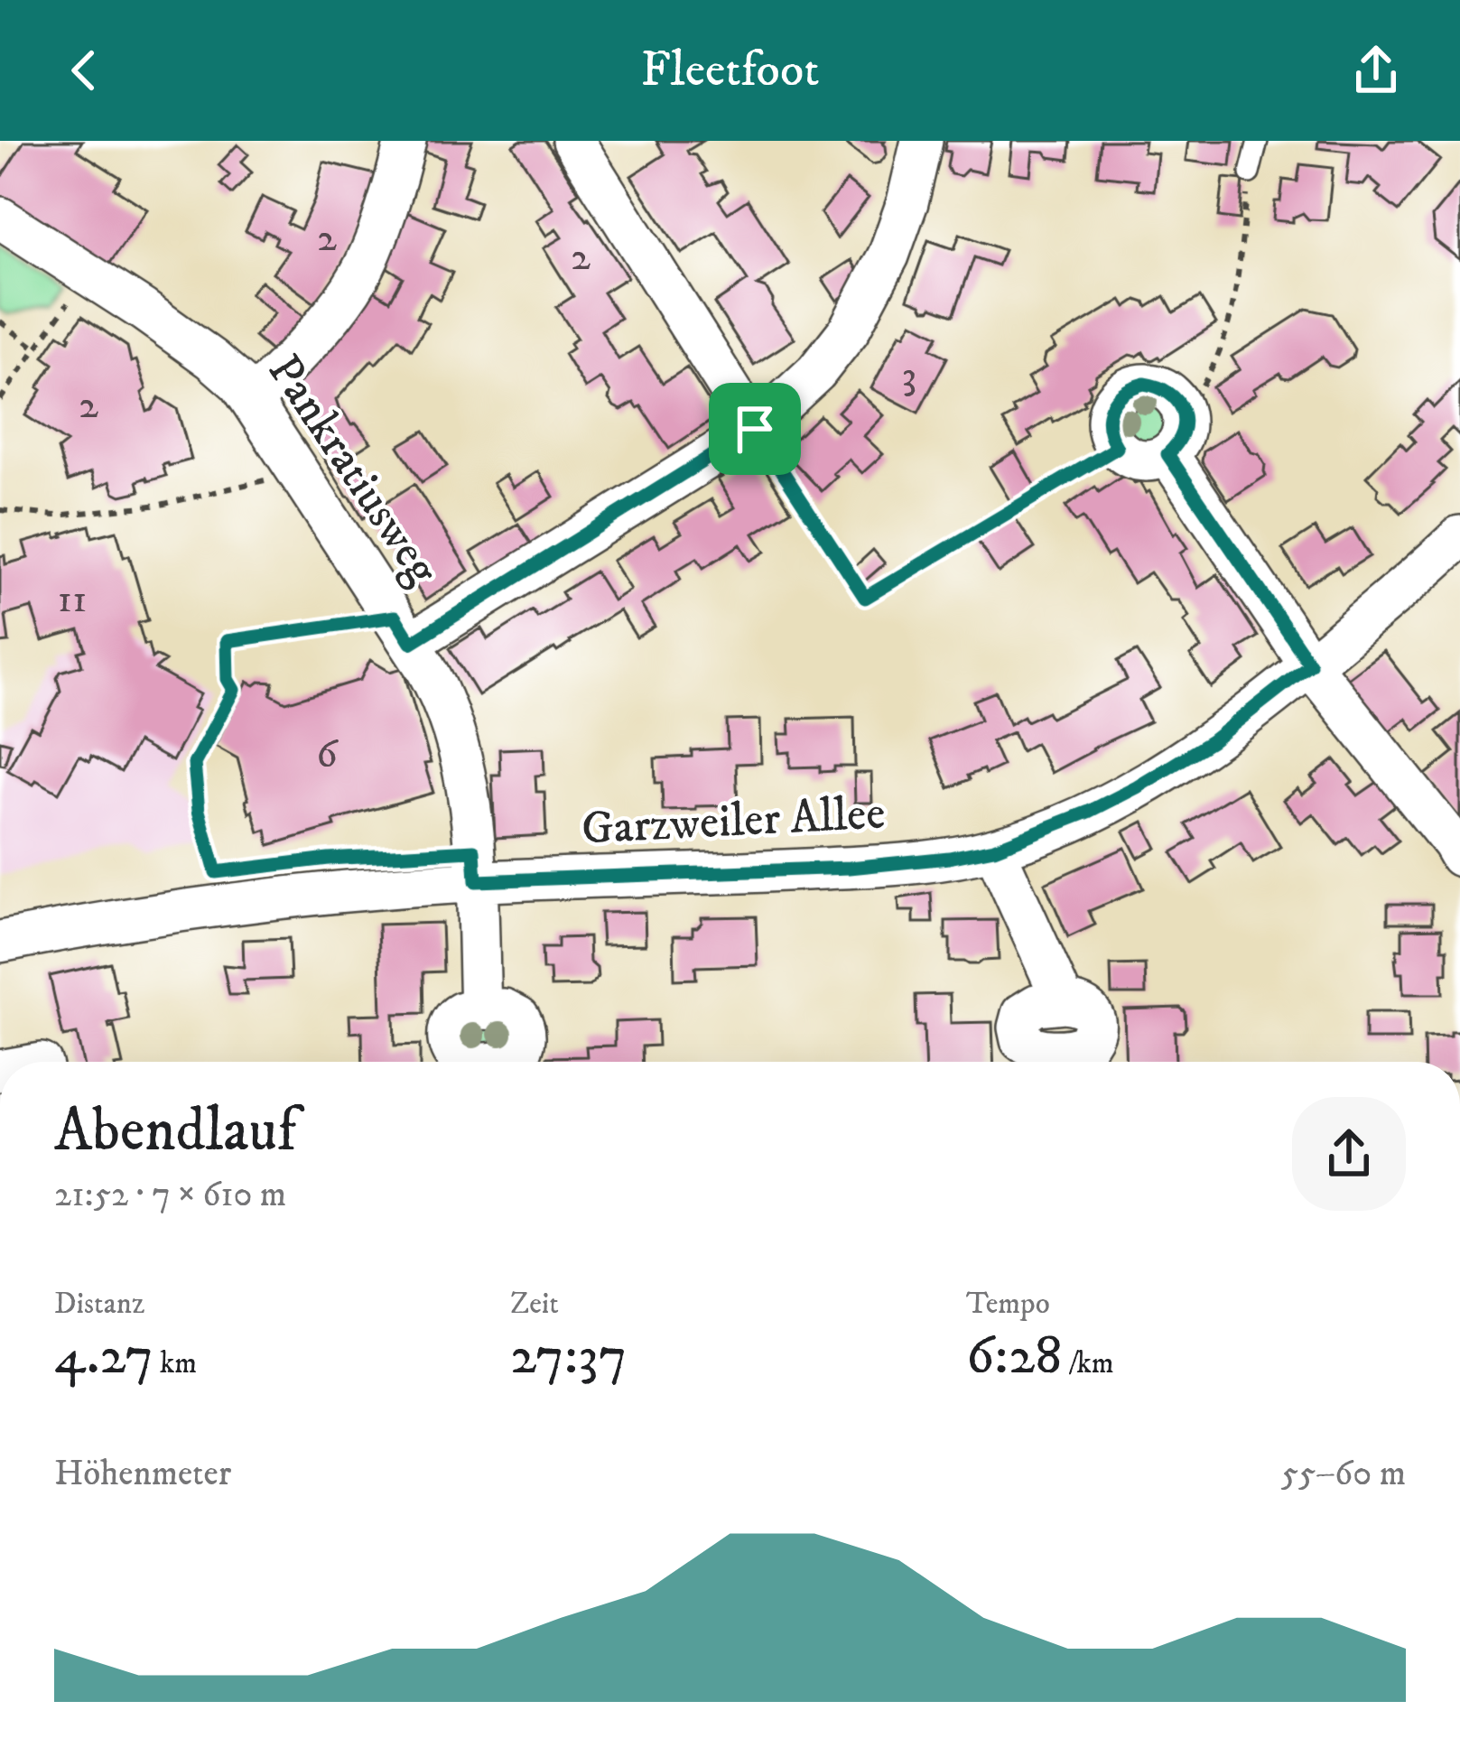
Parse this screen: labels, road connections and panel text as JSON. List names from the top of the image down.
{
  "streets": {
    "street": ["Pankratiusweg", "Garzweiler Allee"]
  },
  "crossings": [
    ["Pankratiusweg", "Garzweiler Allee"]
  ],
  "house_numbers": [
    "2",
    "2",
    "3",
    "2",
    "11",
    "6"
  ],
  "page": {
    "header": "Fleetfoot",
    "heading": ["Abendlauf", "21:52 · 7 × 610 m"],
    "stats": [
      ["Distanz", "4.27 km"],
      ["Zeit", "27:37"],
      ["Tempo", "6:28 /km"]
    ],
    "chart": ["Höhenmeter", "55–60 m"]
  }
}
